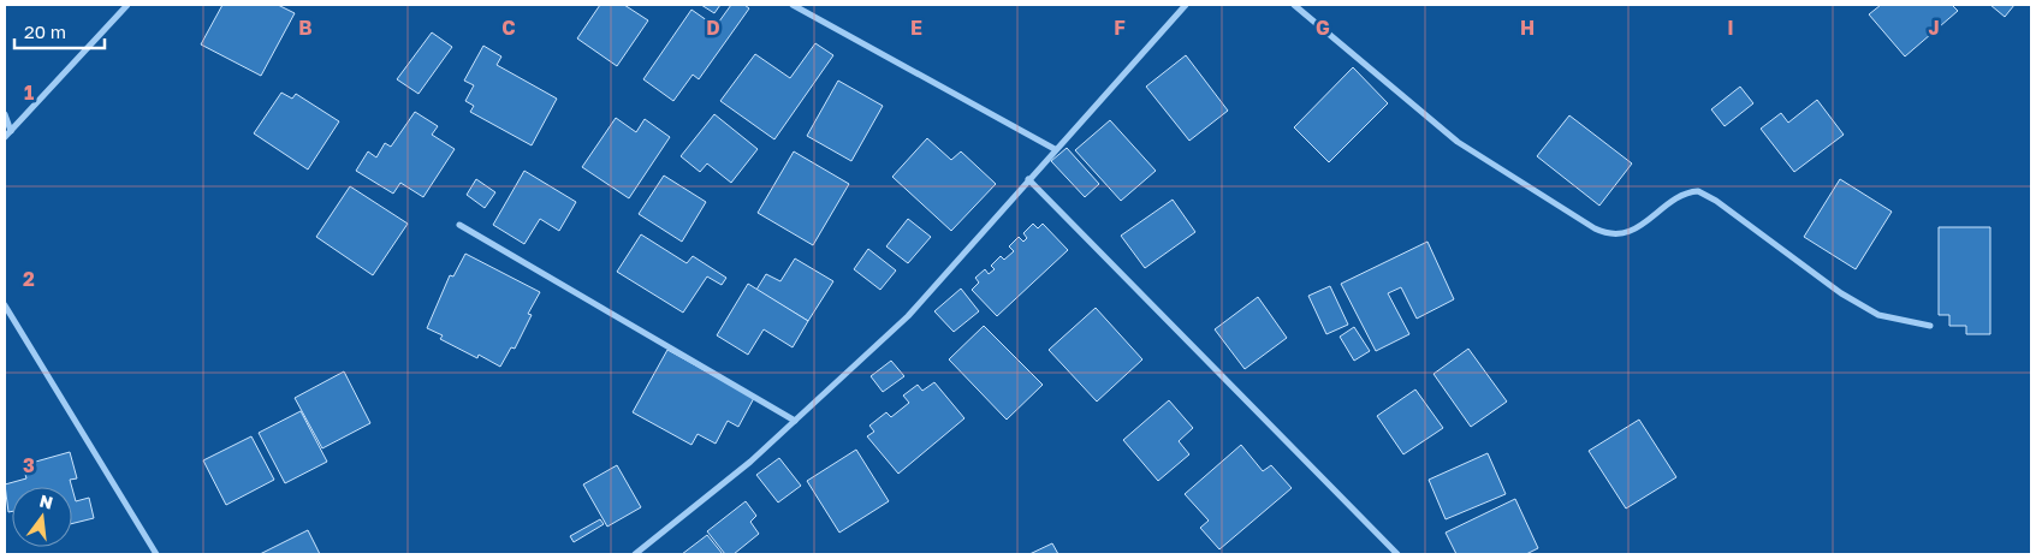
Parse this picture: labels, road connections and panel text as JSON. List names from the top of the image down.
{
  "scale_bar": "20 m",
  "north": "top",
  "grid": {
    "columns": [
      "B",
      "C",
      "D",
      "E",
      "F",
      "G",
      "H",
      "I",
      "J"
    ],
    "rows": ["1", "2", "3"]
  }
}
